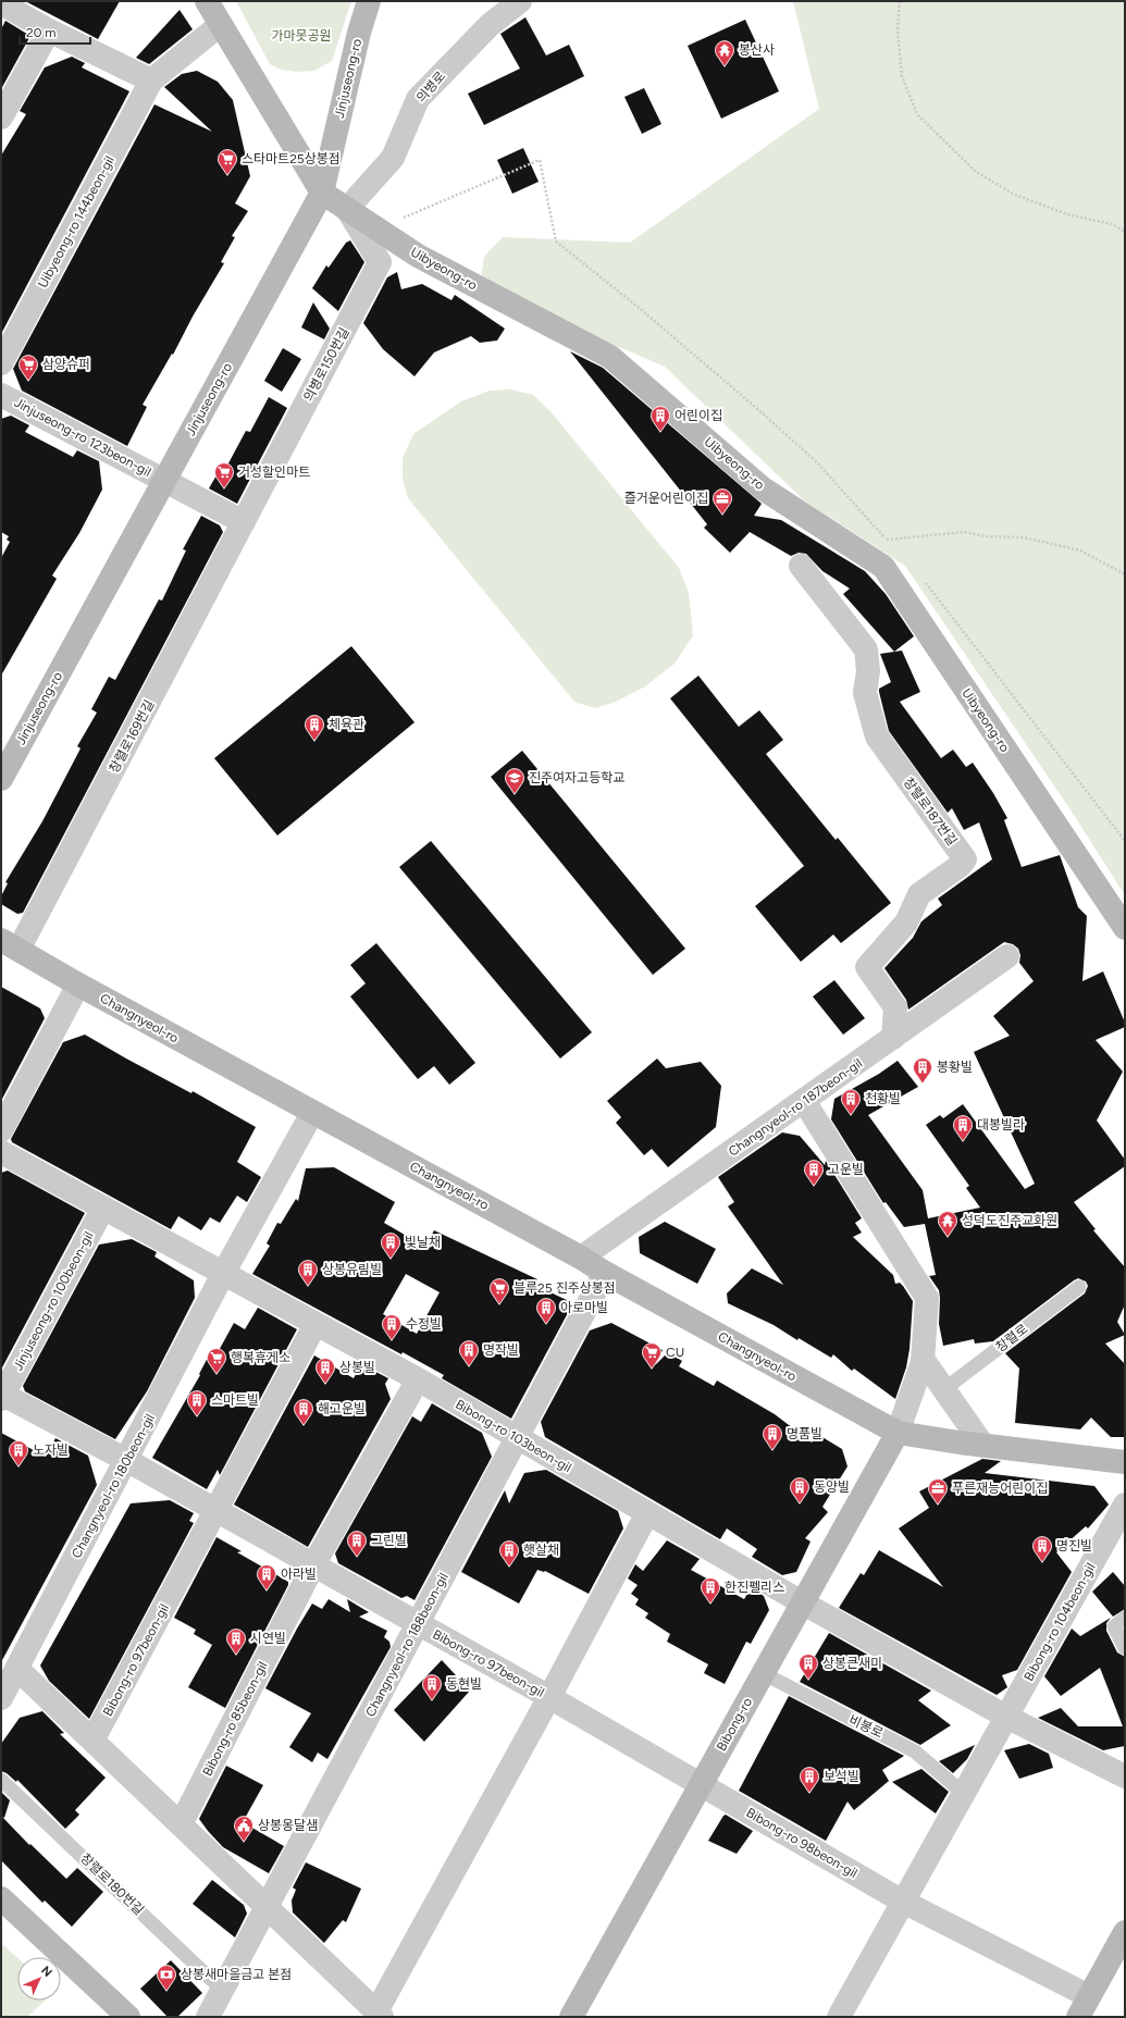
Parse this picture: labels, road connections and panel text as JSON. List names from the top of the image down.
{
  "streets": {
    "street": [
      "Jinjuseong-ro",
      "의병로",
      "Uibyeong-ro 144beon-gil",
      "Uibyeong-ro",
      "의병로150번길",
      "Jinjuseong-ro 123beon-gil",
      "창렬로169번길",
      "창렬로187번길",
      "Changnyeol-ro",
      "Changnyeol-ro 187beon-gil",
      "Jinjuseong-ro 100beon-gil",
      "Bibong-ro 103beon-gil",
      "Changnyeol-ro 180beon-gil",
      "Bibong-ro 104beon-gil",
      "Changnyeol-ro 188beon-gil",
      "Bibong-ro 97beon-gil",
      "Bibong-ro 85beon-gil",
      "Bibong-ro",
      "Bibong-ro 98beon-gil"
    ],
    "lane": ["창렬로", "비봉로", "창렬로180번길"]
  },
  "crossings": [
    ["Jinjuseong-ro", "Uibyeong-ro"],
    ["Jinjuseong-ro", "Jinjuseong-ro 123beon-gil"],
    ["의병로", "Uibyeong-ro"],
    ["의병로", "의병로150번길"],
    ["Uibyeong-ro 144beon-gil", "Uibyeong-ro"],
    ["Uibyeong-ro", "의병로150번길"],
    ["의병로150번길", "Jinjuseong-ro 123beon-gil"],
    ["의병로150번길", "창렬로169번길"],
    ["Jinjuseong-ro 123beon-gil", "창렬로169번길"],
    ["창렬로169번길", "Changnyeol-ro"],
    ["창렬로187번길", "Changnyeol-ro 187beon-gil"],
    ["Changnyeol-ro", "Changnyeol-ro 187beon-gil"],
    ["Changnyeol-ro", "Changnyeol-ro 180beon-gil"],
    ["Changnyeol-ro", "Changnyeol-ro 188beon-gil"],
    ["Changnyeol-ro", "Bibong-ro"],
    ["Jinjuseong-ro 100beon-gil", "Changnyeol-ro 180beon-gil"],
    ["Jinjuseong-ro 100beon-gil", "Bibong-ro 97beon-gil"],
    ["Bibong-ro 103beon-gil", "Changnyeol-ro 180beon-gil"],
    ["Bibong-ro 103beon-gil", "Changnyeol-ro 188beon-gil"],
    ["Bibong-ro 103beon-gil", "Bibong-ro 97beon-gil"],
    ["Bibong-ro 103beon-gil", "Bibong-ro"],
    ["Changnyeol-ro 180beon-gil", "Bibong-ro 97beon-gil"],
    ["Changnyeol-ro 188beon-gil", "Bibong-ro 97beon-gil"],
    ["Changnyeol-ro 188beon-gil", "창렬로180번길"],
    ["Bibong-ro 97beon-gil", "Bibong-ro 85beon-gil"],
    ["Bibong-ro 97beon-gil", "Bibong-ro"],
    ["Bibong-ro 97beon-gil", "Bibong-ro 98beon-gil"],
    ["Bibong-ro", "비봉로"],
    ["Bibong-ro", "Bibong-ro 98beon-gil"]
  ],
  "parks": ["가마못공원"],
  "places": {
    "temple": ["봉산사", "성덕도진주교화원"],
    "supermarket": [
      "스타마트25상봉점",
      "삼양슈퍼",
      "거성할인마트",
      "블루25 진주상봉점",
      "CU",
      "행복휴게소"
    ],
    "building": [
      "어린이집",
      "체육관",
      "봉황빌",
      "천황빌",
      "대봉빌라",
      "고운빌",
      "빛날채",
      "상봉유림빌",
      "아로마빌",
      "수정빌",
      "명작빌",
      "상봉빌",
      "스마트빌",
      "해고운빌",
      "명품빌",
      "노자빌",
      "동양빌",
      "그린빌",
      "명진빌",
      "햇살채",
      "아라빌",
      "한진펠리스",
      "시연빌",
      "상봉큰새미",
      "동현빌",
      "보석빌"
    ],
    "office": ["즐거운어린이집", "푸른재능어린이집"],
    "school or university": ["진주여자고등학교"],
    "public building": ["상봉옹달샘"],
    "bank": ["상봉새마을금고 본점"]
  },
  "scale_bar": "20 m",
  "north": "top right"
}
